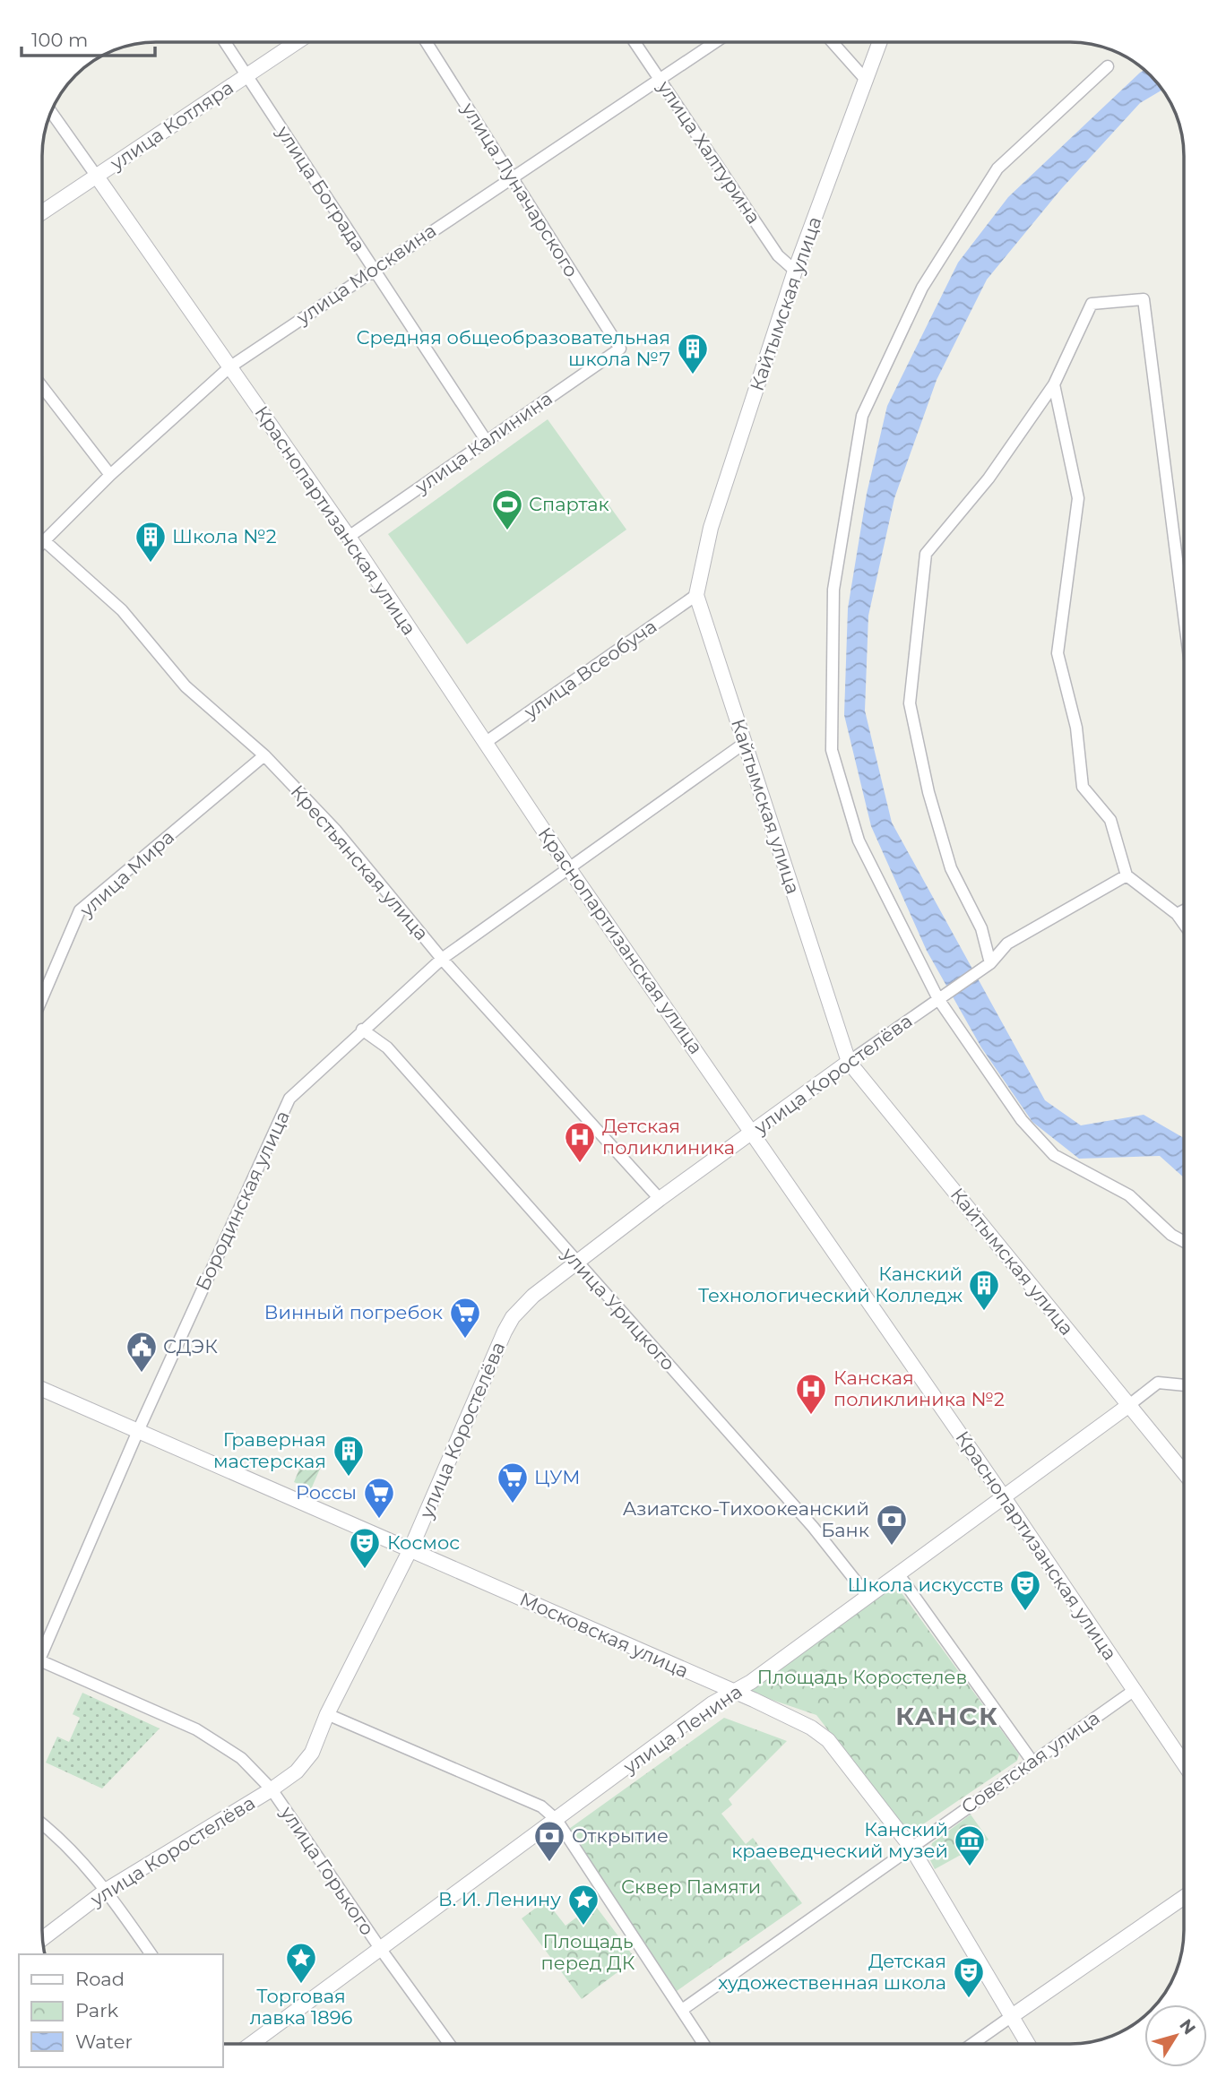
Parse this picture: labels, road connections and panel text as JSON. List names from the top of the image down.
{
  "streets": {
    "street": [
      "улица Котляра",
      "улица Халтурина",
      "улица Бограда",
      "улица Луначарского",
      "улица Москвина",
      "Кайтымская улица",
      "улица Калинина",
      "Краснопартизанская улица",
      "улица Всеобуча",
      "Крестьянская улица",
      "улица Мира",
      "улица Коростелёва",
      "Бородинская улица",
      "улица Урицкого",
      "Московская улица",
      "улица Ленина",
      "Советская улица",
      "улица Горького"
    ]
  },
  "crossings": [
    ["улица Котляра", "улица Бограда"],
    ["улица Котляра", "Краснопартизанская улица"],
    ["улица Халтурина", "улица Москвина"],
    ["улица Халтурина", "Кайтымская улица"],
    ["улица Бограда", "улица Москвина"],
    ["улица Бограда", "улица Калинина"],
    ["улица Луначарского", "улица Москвина"],
    ["улица Луначарского", "улица Калинина"],
    ["улица Москвина", "Краснопартизанская улица"],
    ["улица Москвина", "Крестьянская улица"],
    ["Кайтымская улица", "улица Всеобуча"],
    ["Кайтымская улица", "улица Коростелёва"],
    ["Кайтымская улица", "Бородинская улица"],
    ["Кайтымская улица", "улица Ленина"],
    ["улица Калинина", "Краснопартизанская улица"],
    ["Краснопартизанская улица", "улица Всеобуча"],
    ["Краснопартизанская улица", "улица Коростелёва"],
    ["Краснопартизанская улица", "Бородинская улица"],
    ["Краснопартизанская улица", "улица Ленина"],
    ["Краснопартизанская улица", "Советская улица"],
    ["Крестьянская улица", "улица Мира"],
    ["Крестьянская улица", "улица Коростелёва"],
    ["Крестьянская улица", "Бородинская улица"],
    ["улица Коростелёва", "улица Урицкого"],
    ["улица Коростелёва", "Московская улица"],
    ["улица Коростелёва", "улица Горького"],
    ["Бородинская улица", "улица Урицкого"],
    ["Бородинская улица", "Московская улица"],
    ["улица Урицкого", "улица Ленина"],
    ["Московская улица", "улица Ленина"],
    ["Московская улица", "Советская улица"],
    ["улица Ленина", "улица Горького"]
  ],
  "districts": ["КАНСК"],
  "parks": ["Площадь Коростелев", "Сквер Памяти", "Площадь перед ДК"],
  "places": {
    "building": [
      "Средняя общеобразовательная школа №7",
      "Школа №2",
      "Канский Технологический Колледж",
      "Граверная мастерская"
    ],
    "sports": ["Спартак"],
    "hospital": ["Детская поликлиника", "Канская поликлиника №2"],
    "supermarket": ["Винный погребок", "ЦУМ", "Россы"],
    "public building": ["СДЭК"],
    "bank": ["Азиатско-Тихоокеанский Банк", "Открытие"],
    "theatre": ["Космос", "Школа искусств", "Детская художественная школа"],
    "museum": ["Канский краеведческий музей"],
    "place": ["В. И. Ленину", "Торговая лавка 1896"]
  },
  "legend": ["Road", "Park", "Water"],
  "scale_bar": "100 m",
  "north": "top right"
}
